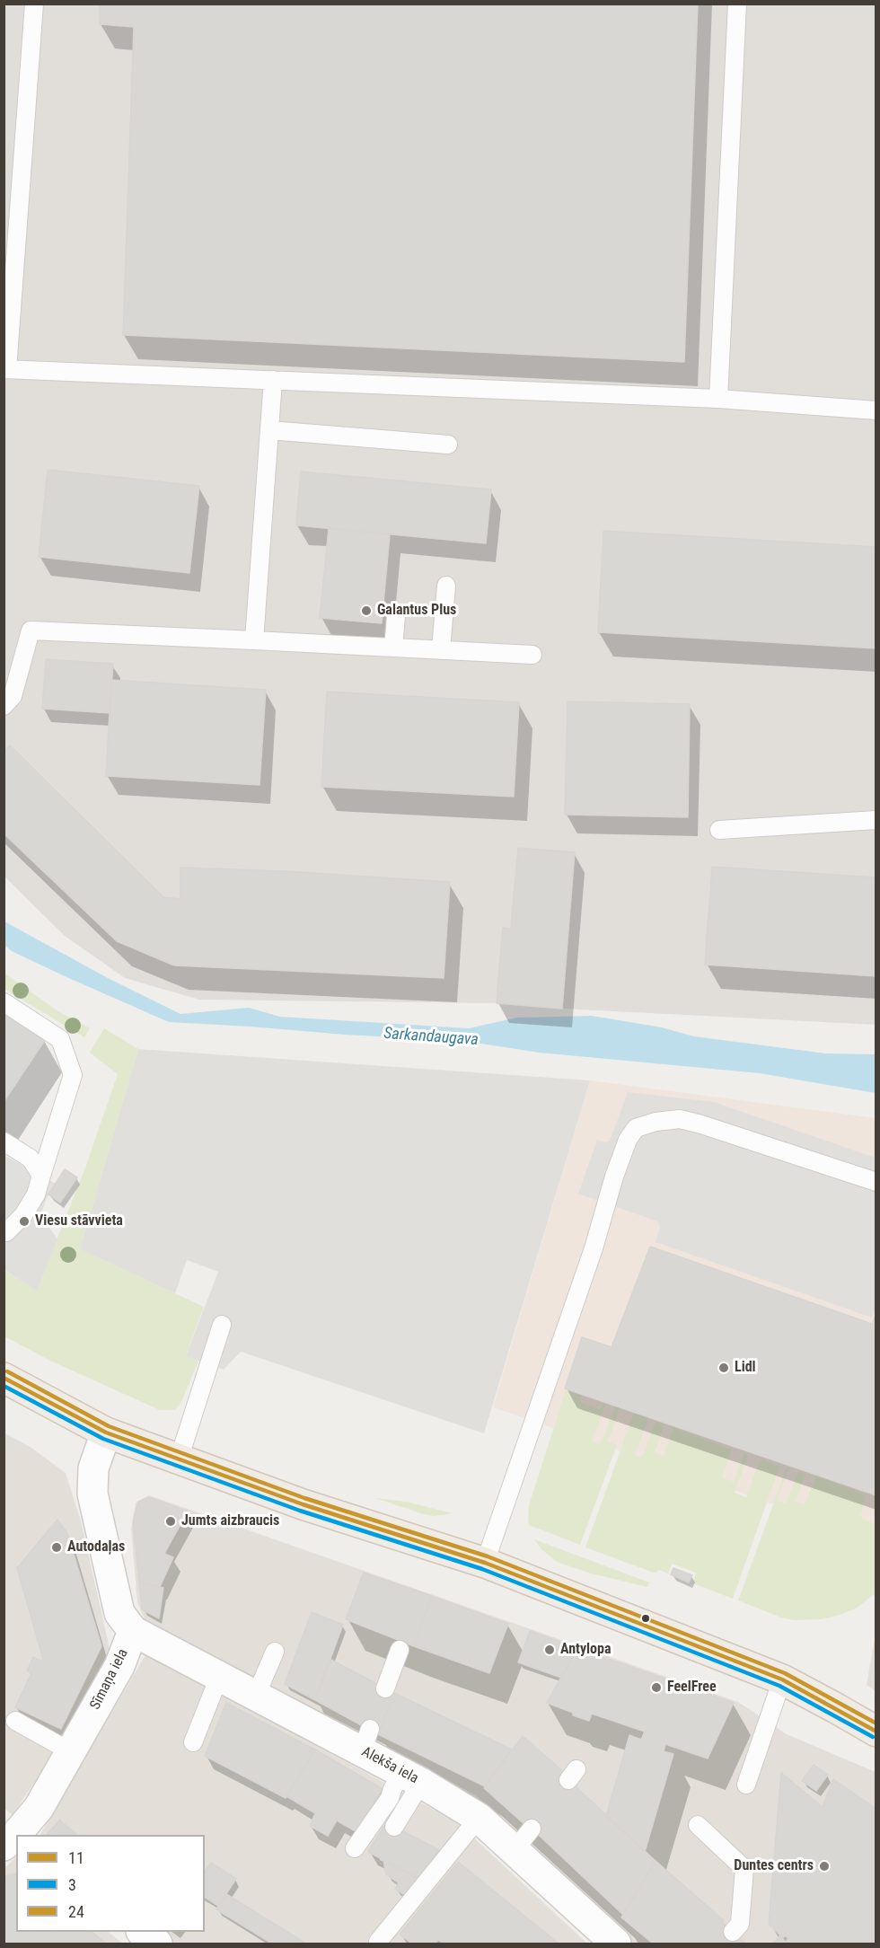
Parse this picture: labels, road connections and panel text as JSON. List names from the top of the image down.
{
  "streets": {
    "street": ["Sīmaņa iela", "Alekša iela"]
  },
  "crossings": [
    ["Sīmaņa iela", "Alekša iela"]
  ],
  "water": ["Sarkandaugava"],
  "places": [
    "Galantus Plus",
    "Viesu stāvvieta",
    "Lidl",
    "Jumts aizbraucis",
    "Autodaļas",
    "Antylopa",
    "FeelFree",
    "Duntes centrs"
  ],
  "lines": ["transit line 24", "transit line 11", "transit line 3"],
  "legend": ["11", "3", "24"]
}
